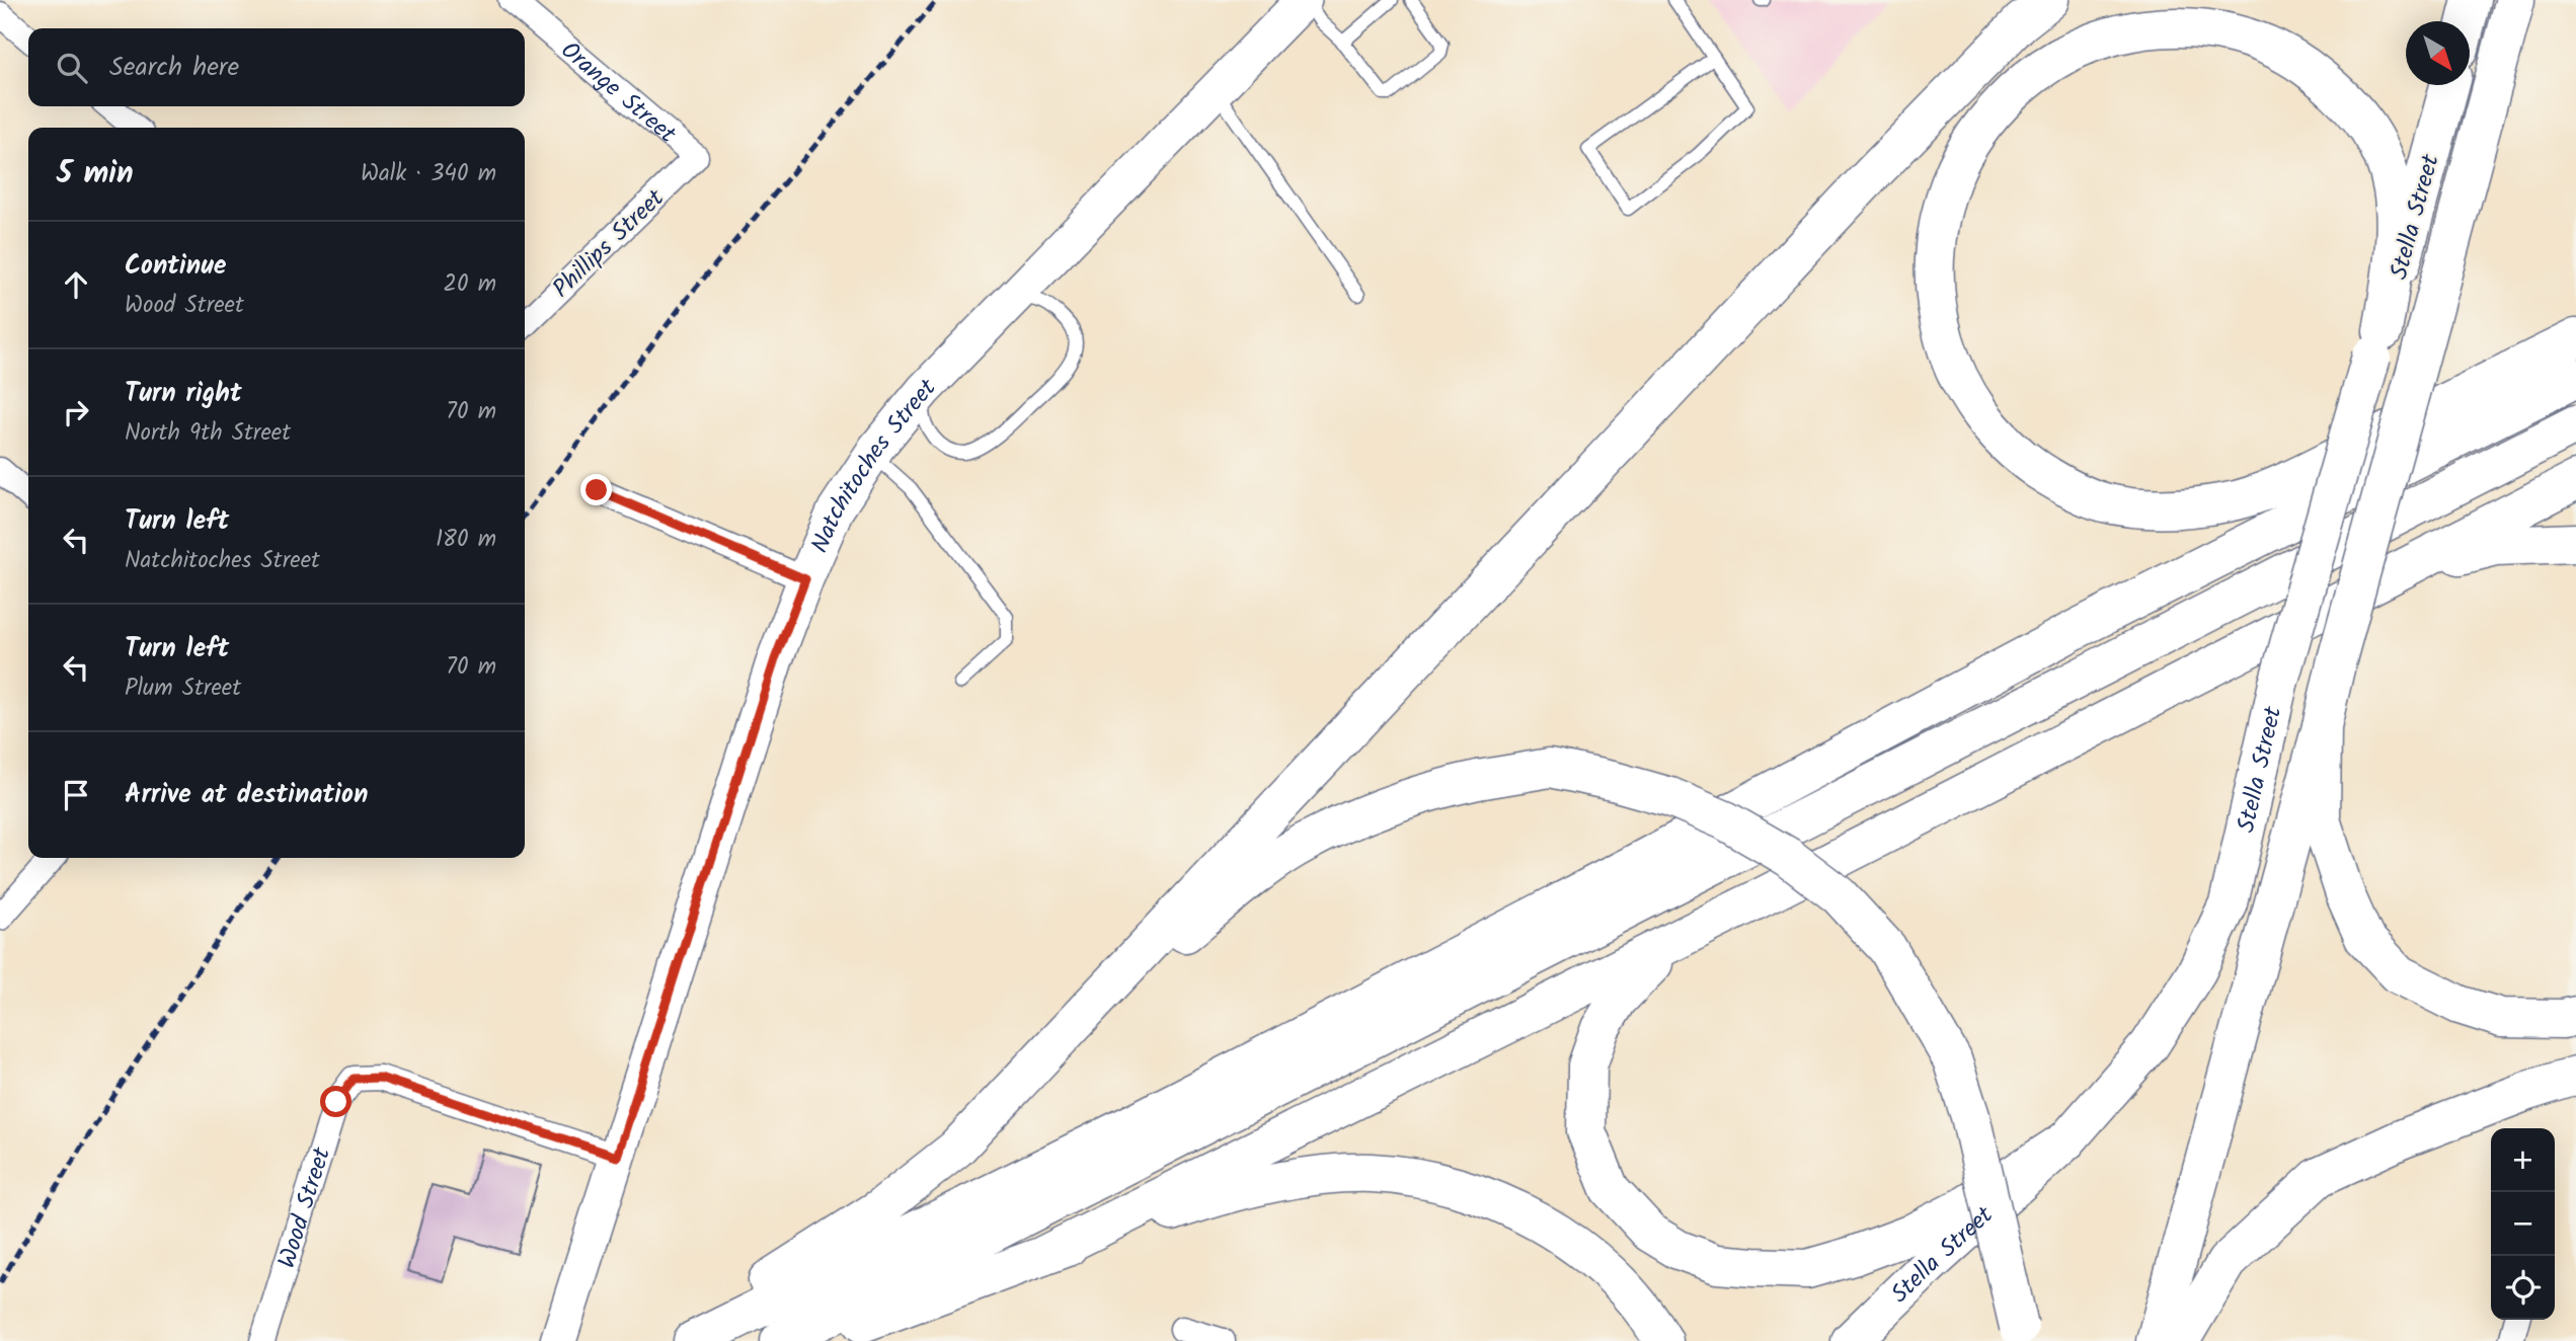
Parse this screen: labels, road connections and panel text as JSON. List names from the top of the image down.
{
  "streets": {
    "main road": ["Stella Street"],
    "street": [
      "Orange Street",
      "Phillips Street",
      "Natchitoches Street",
      "Wood Street"
    ]
  },
  "crossings": [
    ["Orange Street", "Phillips Street"],
    ["Natchitoches Street", "Wood Street"]
  ],
  "north": "bottom right",
  "page": {
    "search": "Search here",
    "heading": ["5 min", "Walk · 340 m"],
    "list": [
      ["Continue", "Wood Street", "20 m"],
      ["Turn right", "North 9th Street", "70 m"],
      ["Turn left", "Natchitoches Street", "180 m"],
      ["Turn left", "Plum Street", "70 m"],
      "Arrive at destination"
    ],
    "map_buttons": ["+", "−"]
  }
}
